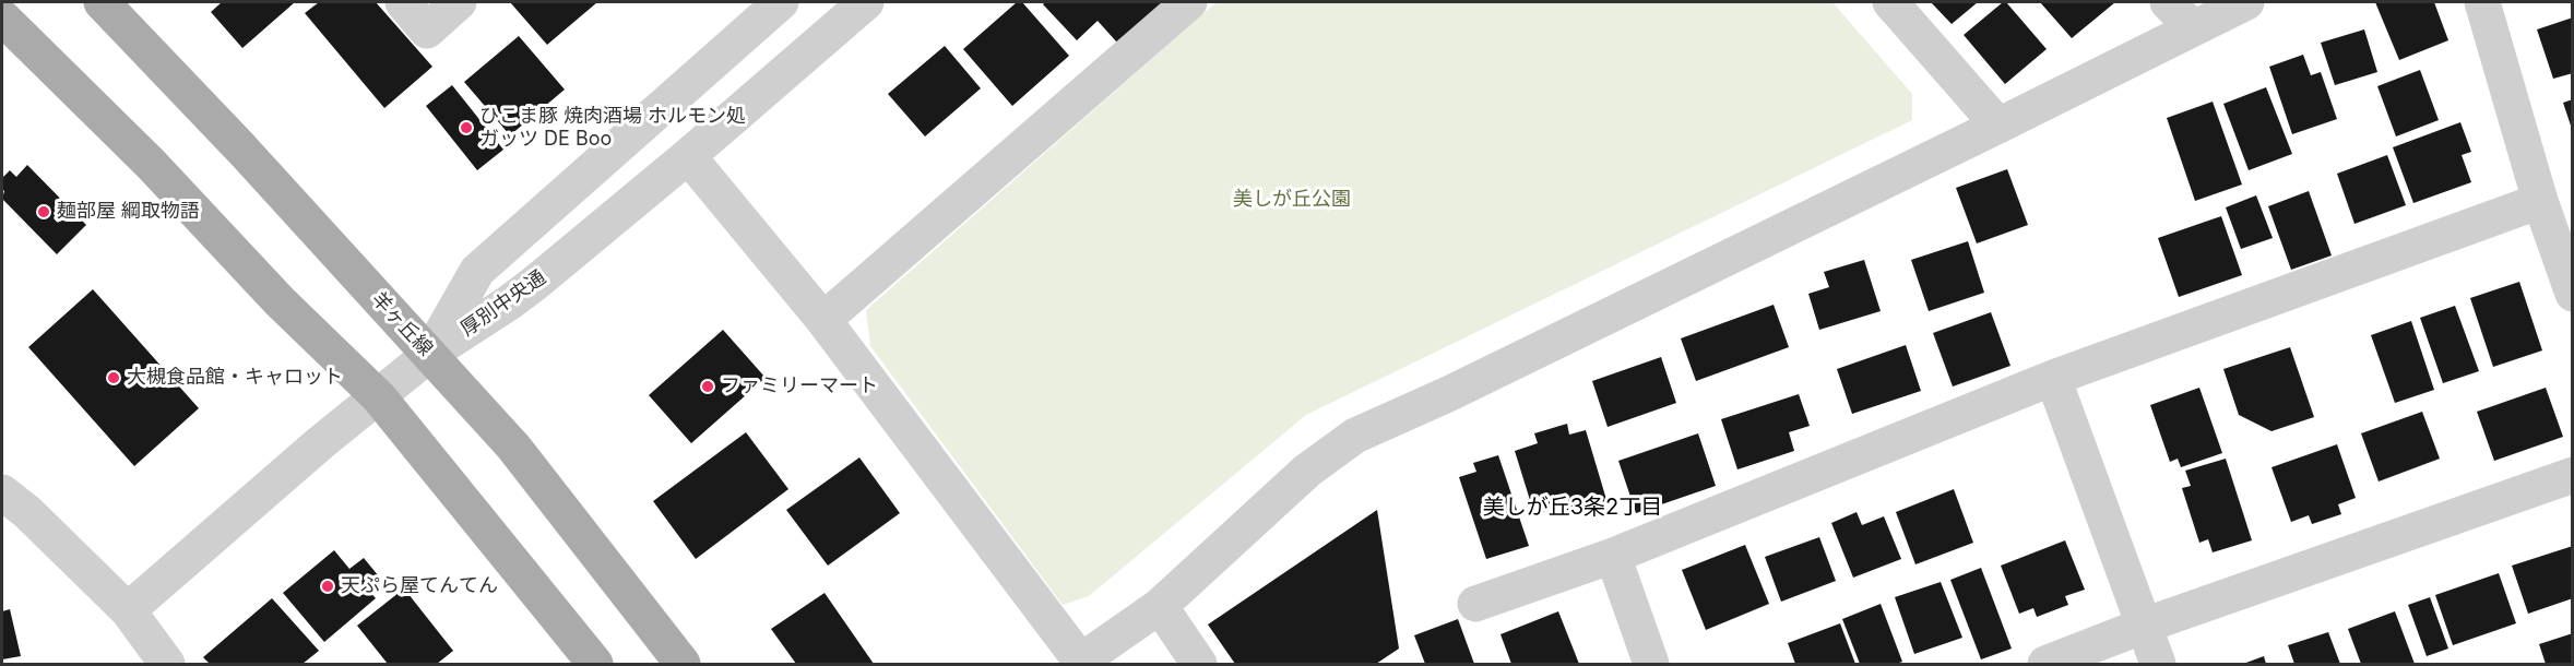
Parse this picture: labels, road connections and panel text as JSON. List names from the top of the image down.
{
  "streets": {
    "main road": ["羊ヶ丘線"],
    "street": ["厚別中央通"]
  },
  "crossings": [
    ["厚別中央通", "羊ヶ丘線"]
  ],
  "districts": ["美しが丘3条2丁目"],
  "parks": ["美しが丘公園"],
  "places": [
    "ひこま豚 焼肉酒場 ホルモン処 ガッツ DE Boo",
    "麺部屋 綱取物語",
    "大槻食品館・キャロット",
    "ファミリーマート",
    "天ぷら屋てんてん"
  ]
}
